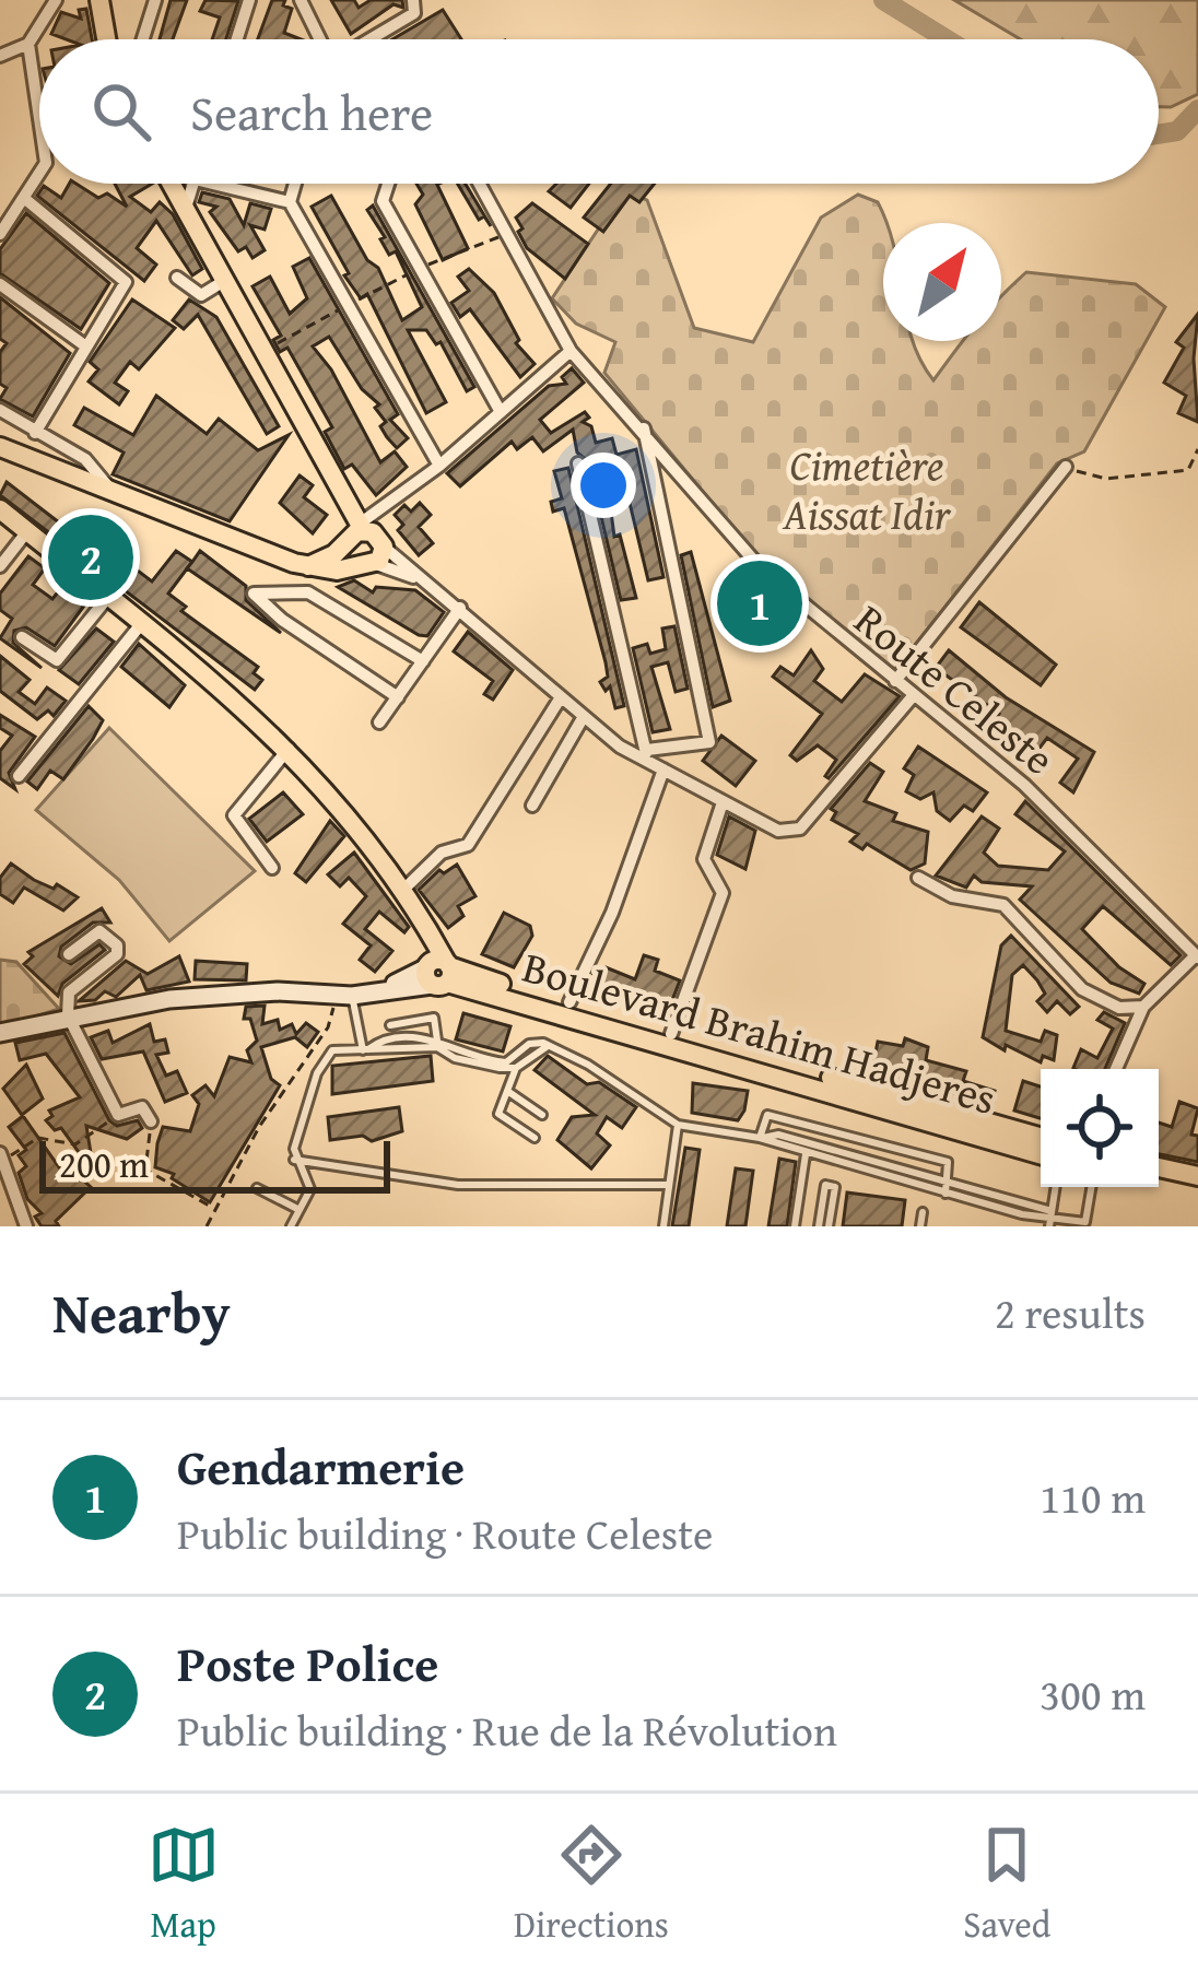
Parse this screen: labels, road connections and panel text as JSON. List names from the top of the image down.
{
  "streets": {
    "main road": ["Boulevard Brahim Hadjeres"],
    "street": ["Route Celeste"]
  },
  "parks": ["Cimetière Aissat Idir"],
  "scale_bar": "200 m",
  "north": "top right",
  "page": {
    "search": "Search here",
    "pins": ["2", "1"],
    "scale": "200 m",
    "heading": ["Nearby", "2 results"],
    "list": [
      {
        "mark": "1",
        "name": "Gendarmerie",
        "note": "Public building · Route Celeste",
        "value": "110 m"
      },
      {
        "mark": "2",
        "name": "Poste Police",
        "note": "Public building · Rue de la Révolution",
        "value": "300 m"
      }
    ],
    "nav": ["Map", "Directions", "Saved"]
  }
}
